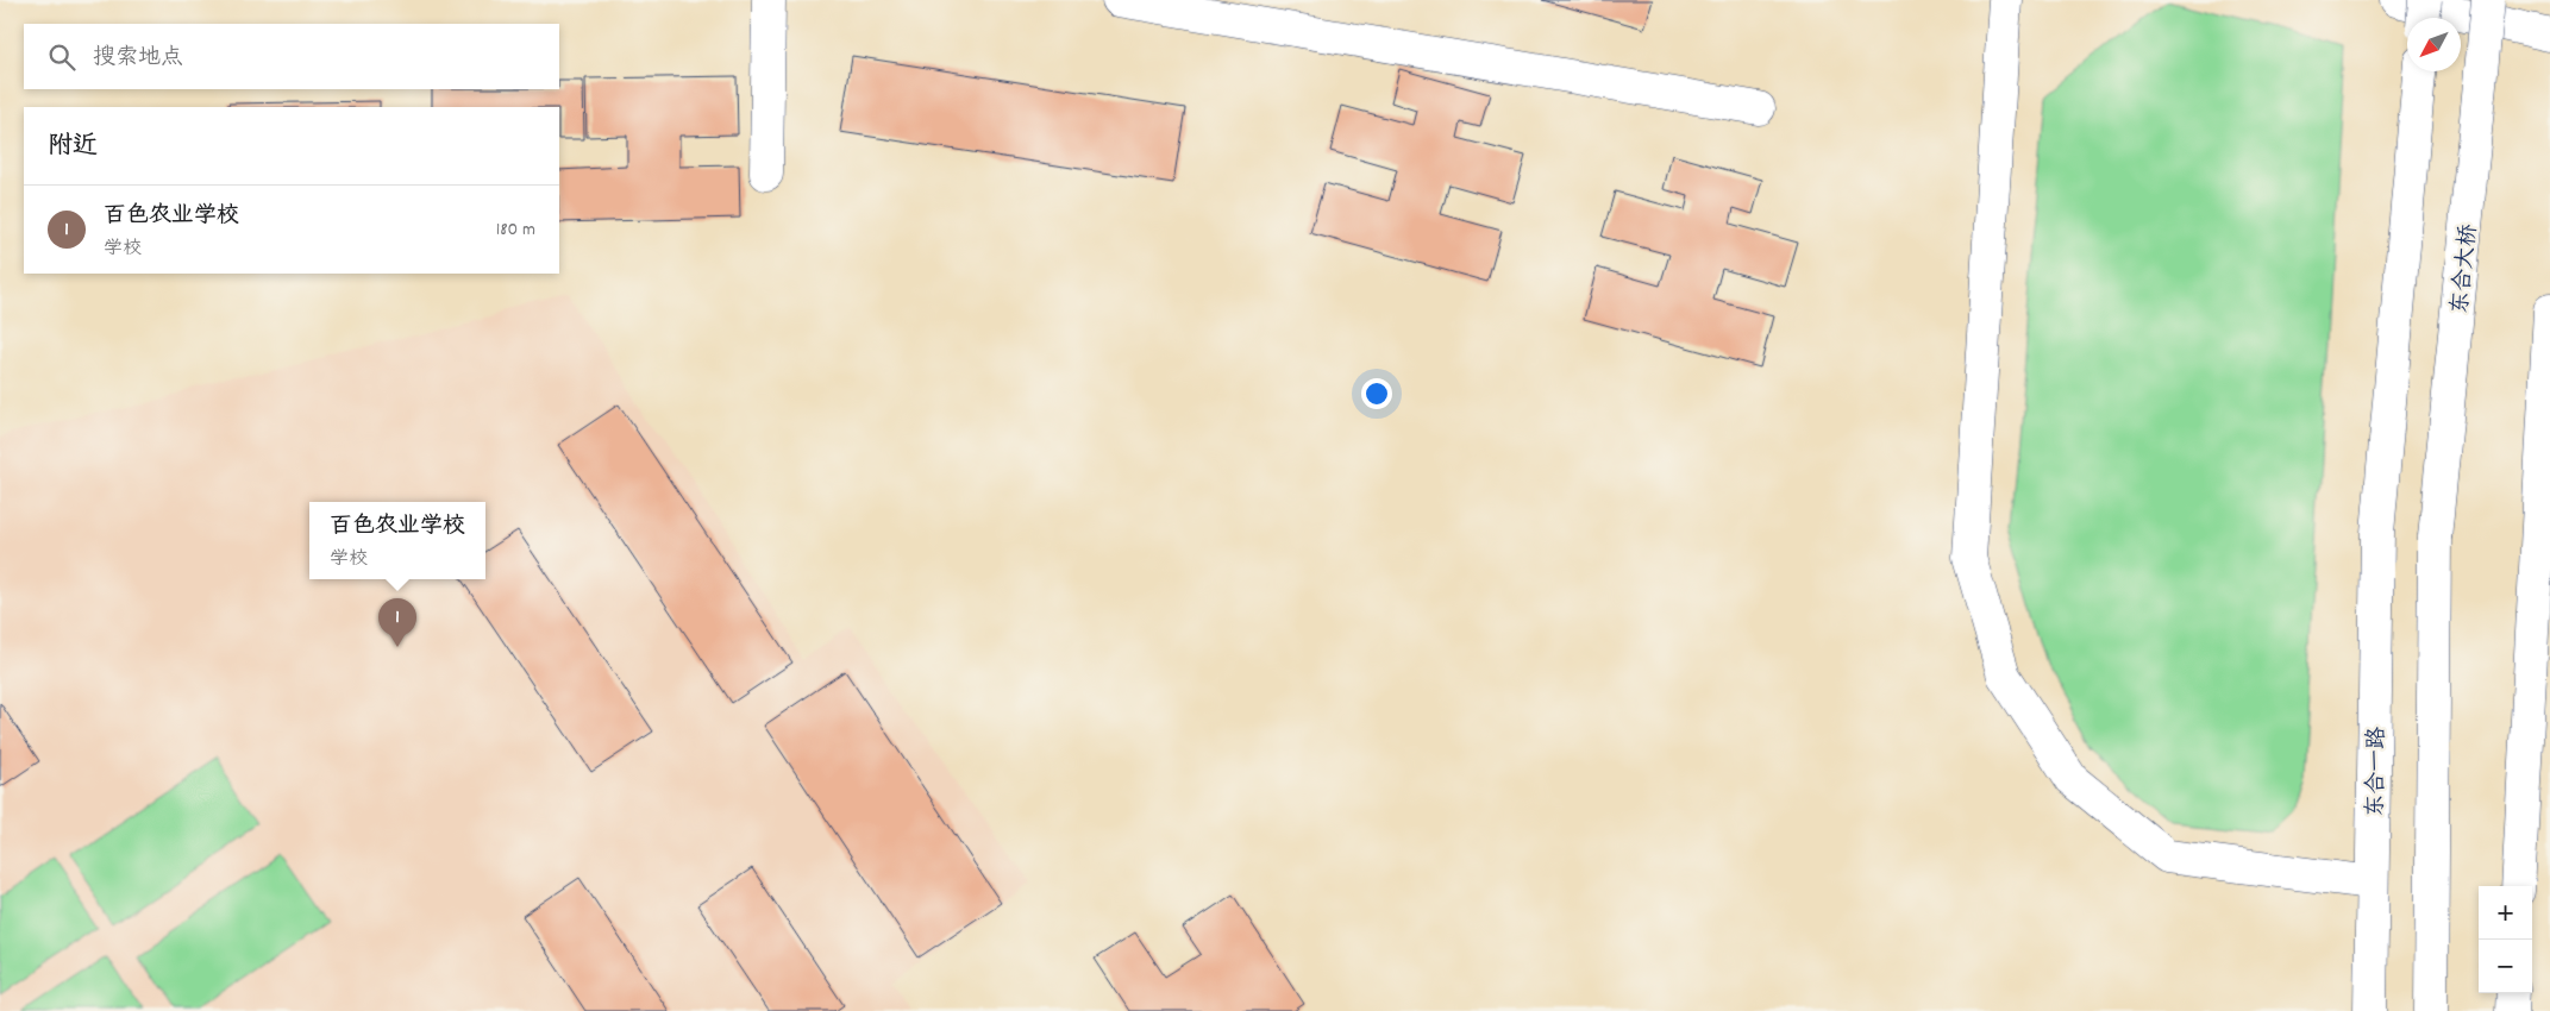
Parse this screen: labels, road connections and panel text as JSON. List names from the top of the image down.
{
  "streets": {
    "main road": ["东合大桥", "东合一路"]
  },
  "north": "bottom left",
  "page": {
    "search": "搜索地点",
    "heading": "附近",
    "list": [
      {
        "mark": "1",
        "name": "百色农业学校",
        "note": "学校",
        "value": "180 m"
      }
    ],
    "popup": ["百色农业学校", "学校"],
    "pins": "1",
    "map_buttons": ["+", "−"]
  }
}
